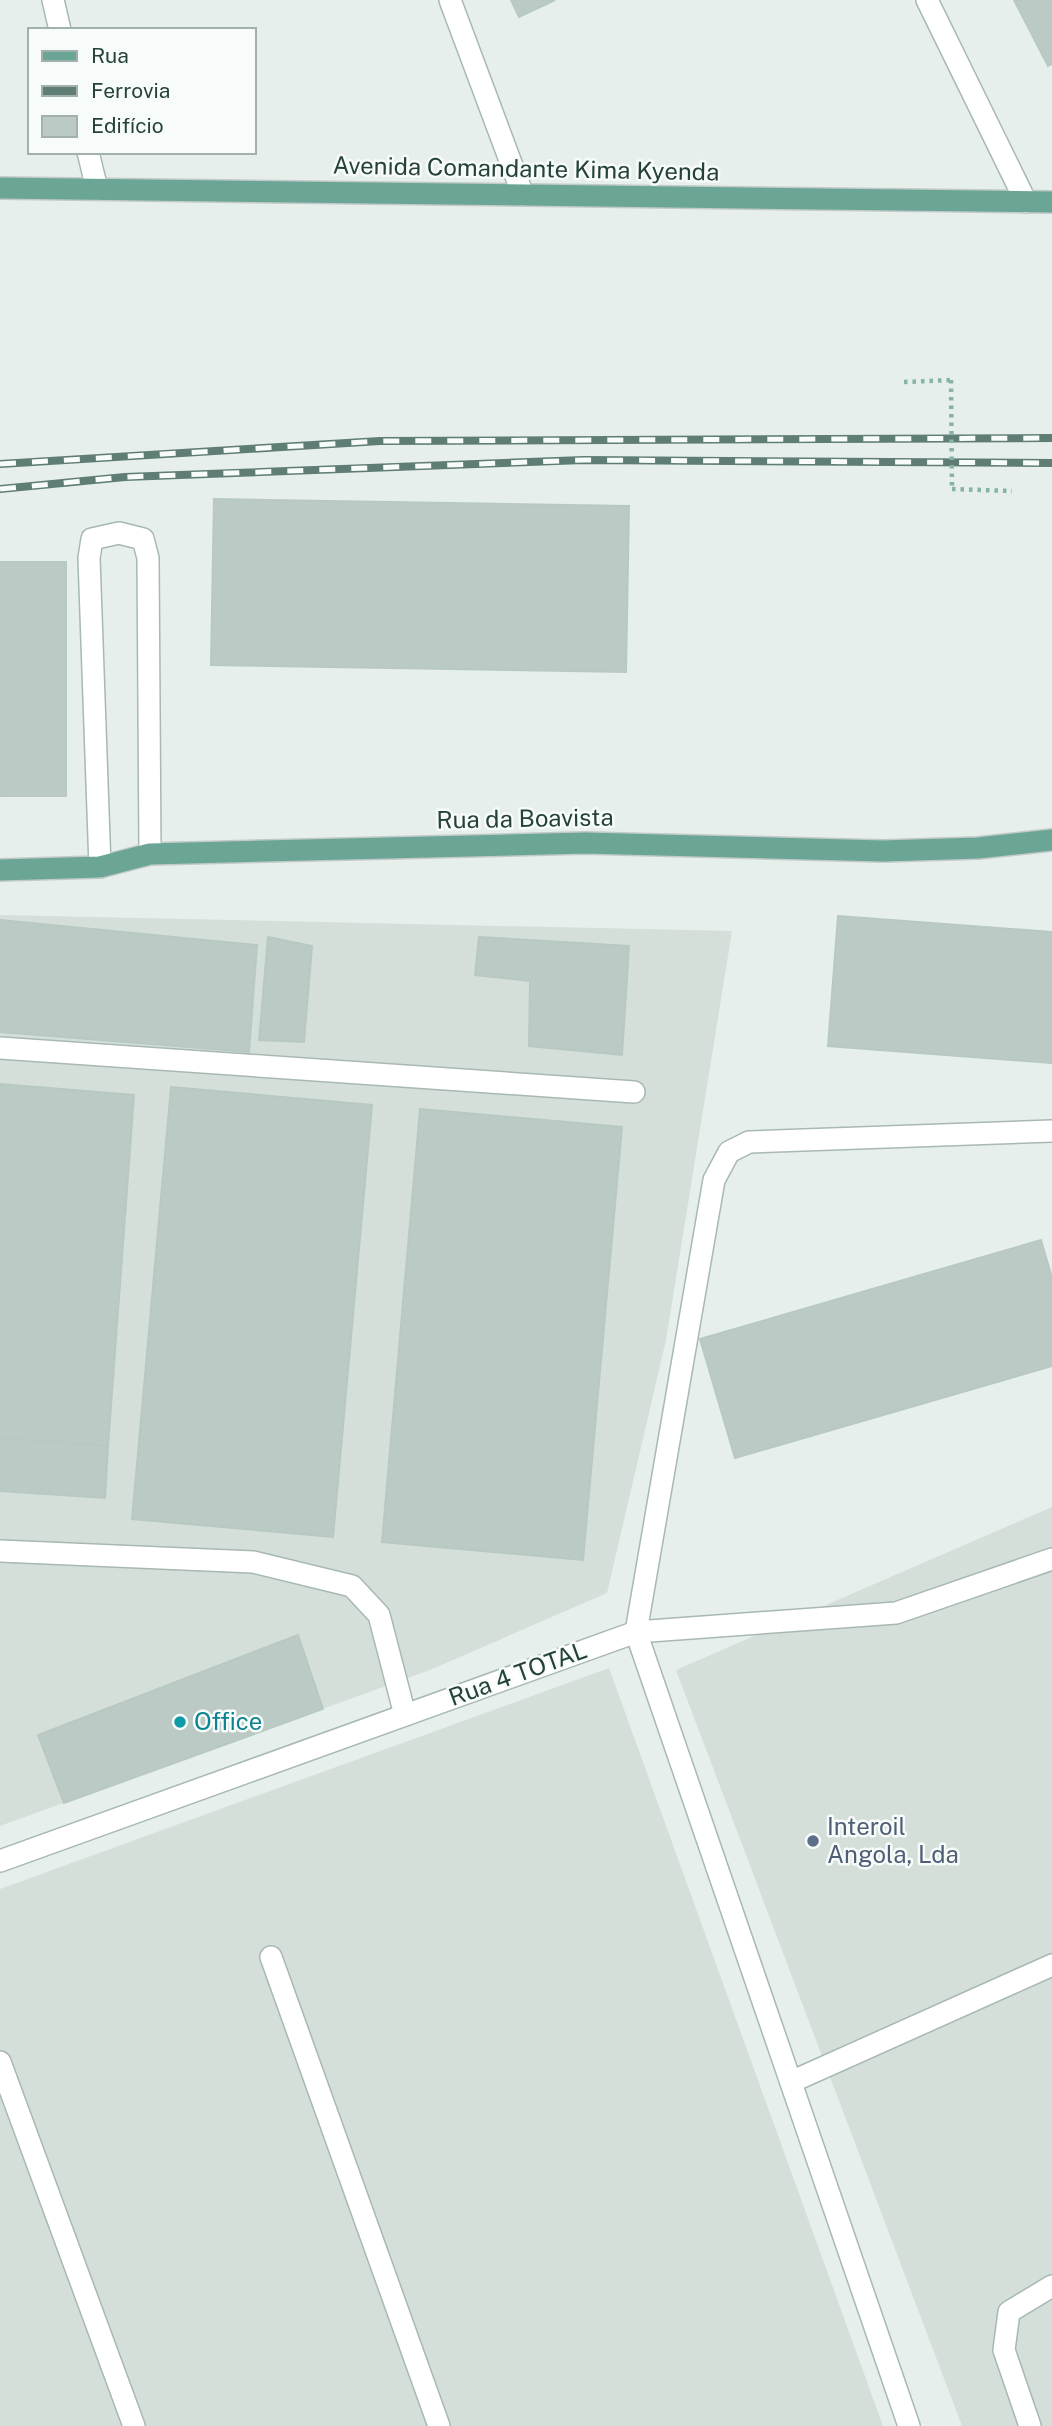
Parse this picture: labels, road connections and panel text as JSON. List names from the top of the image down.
{
  "streets": {
    "main road": ["Avenida Comandante Kima Kyenda", "Rua da Boavista"],
    "street": ["Rua 4 TOTAL"]
  },
  "places": ["Office", "Interoil Angola, Lda"],
  "legend": ["Rua", "Ferrovia", "Edifício"]
}
